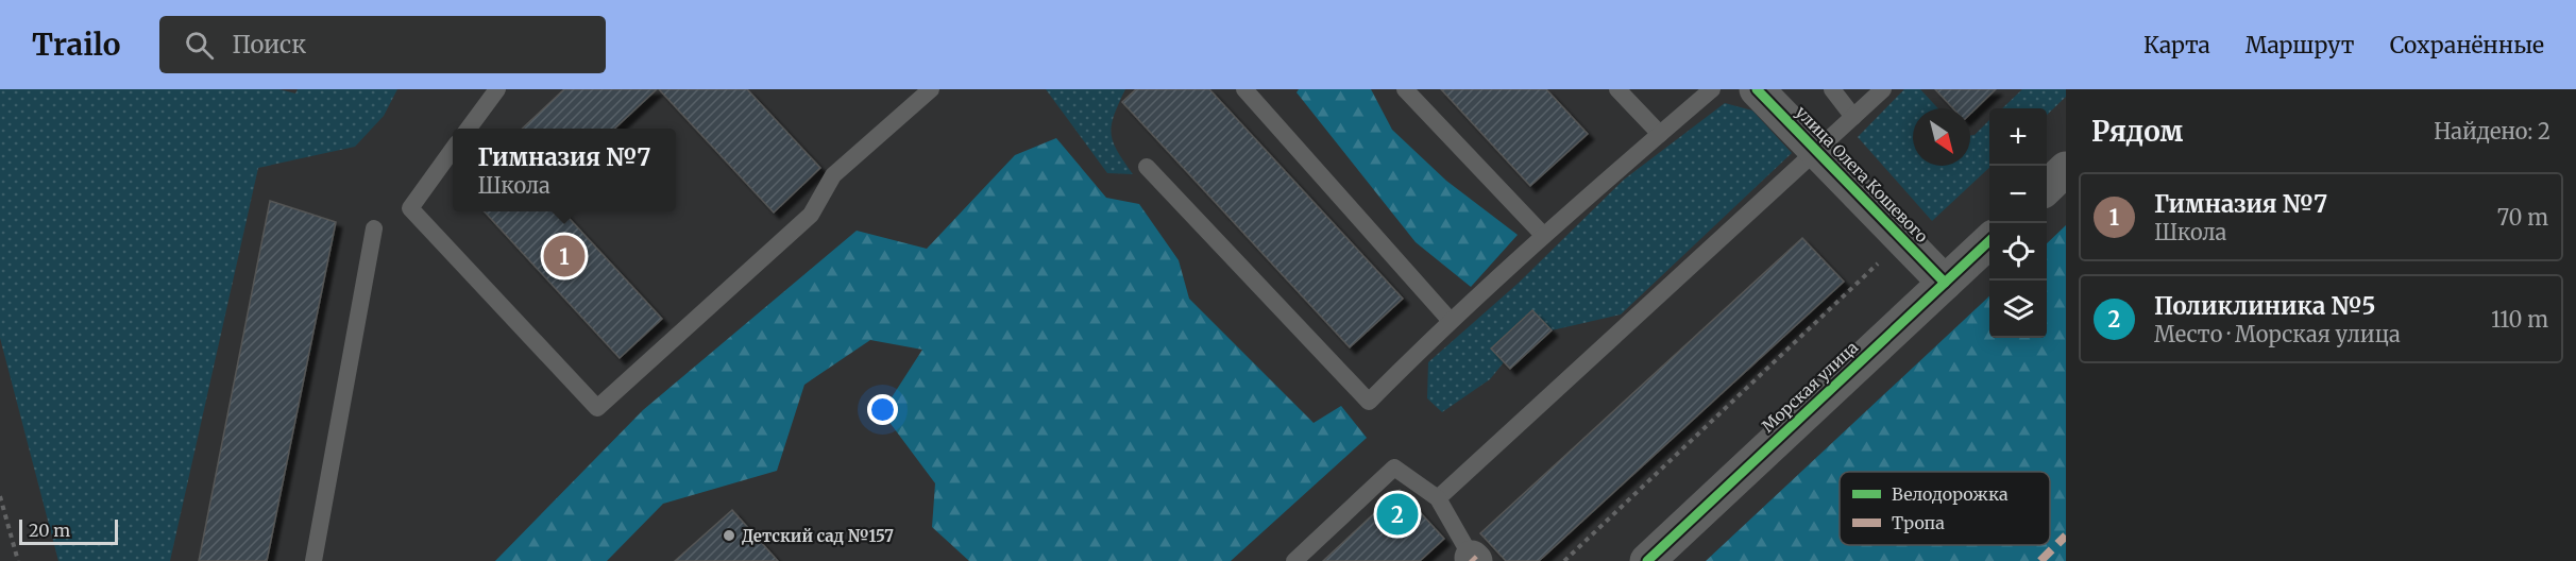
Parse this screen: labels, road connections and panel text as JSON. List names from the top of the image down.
{
  "streets": {
    "street": ["улица Олега Кошевого", "Морская улица"]
  },
  "crossings": [
    ["улица Олега Кошевого", "Морская улица"]
  ],
  "places": ["Детский сад №157"],
  "legend": ["Велодорожка", "Тропа"],
  "scale_bar": "20 m",
  "north": "bottom right",
  "page": {
    "header": "Trailo",
    "search": "Поиск",
    "nav": ["Карта", "Маршрут", "Сохранённые"],
    "heading": ["Рядом", "Найдено: 2"],
    "map_buttons": ["+", "−"],
    "popup": ["Гимназия №7", "Школа"],
    "list": [
      {
        "mark": "1",
        "name": "Гимназия №7",
        "note": "Школа",
        "value": "70 m"
      },
      {
        "mark": "2",
        "name": "Поликлиника №5",
        "note": "Место · Морская улица",
        "value": "110 m"
      }
    ],
    "pins": ["1", "2"],
    "scale": "20 m"
  }
}
